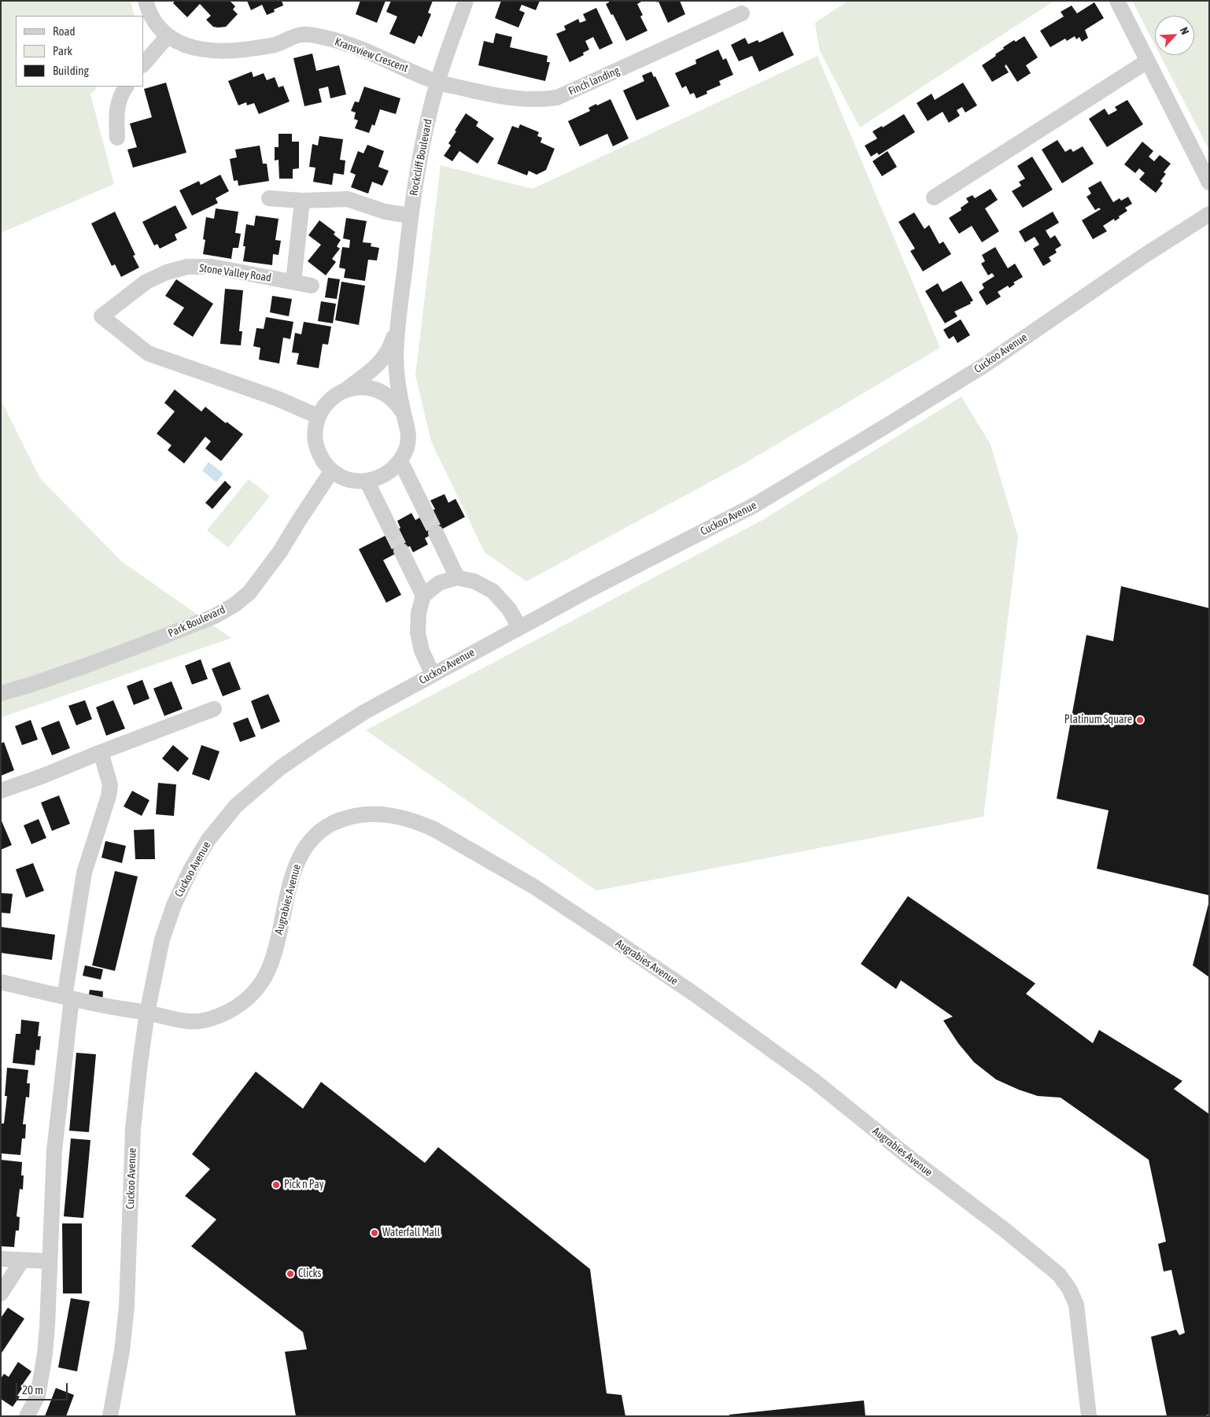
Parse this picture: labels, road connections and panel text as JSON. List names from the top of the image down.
{
  "streets": {
    "street": [
      "Kransview Crescent",
      "Finch landing",
      "Rockcliff Boulevard",
      "Stone Valley Road",
      "Cuckoo Avenue",
      "Park Boulevard",
      "Augrabies Avenue"
    ]
  },
  "crossings": [
    ["Kransview Crescent", "Finch landing"],
    ["Kransview Crescent", "Rockcliff Boulevard"],
    ["Finch landing", "Rockcliff Boulevard"],
    ["Stone Valley Road", "Park Boulevard"],
    ["Cuckoo Avenue", "Augrabies Avenue"]
  ],
  "places": [
    "Platinum Square",
    "Pick n Pay",
    "Waterfall Mall",
    "Clicks"
  ],
  "legend": ["Road", "Park", "Building"],
  "scale_bar": "20 m",
  "north": "top right"
}
